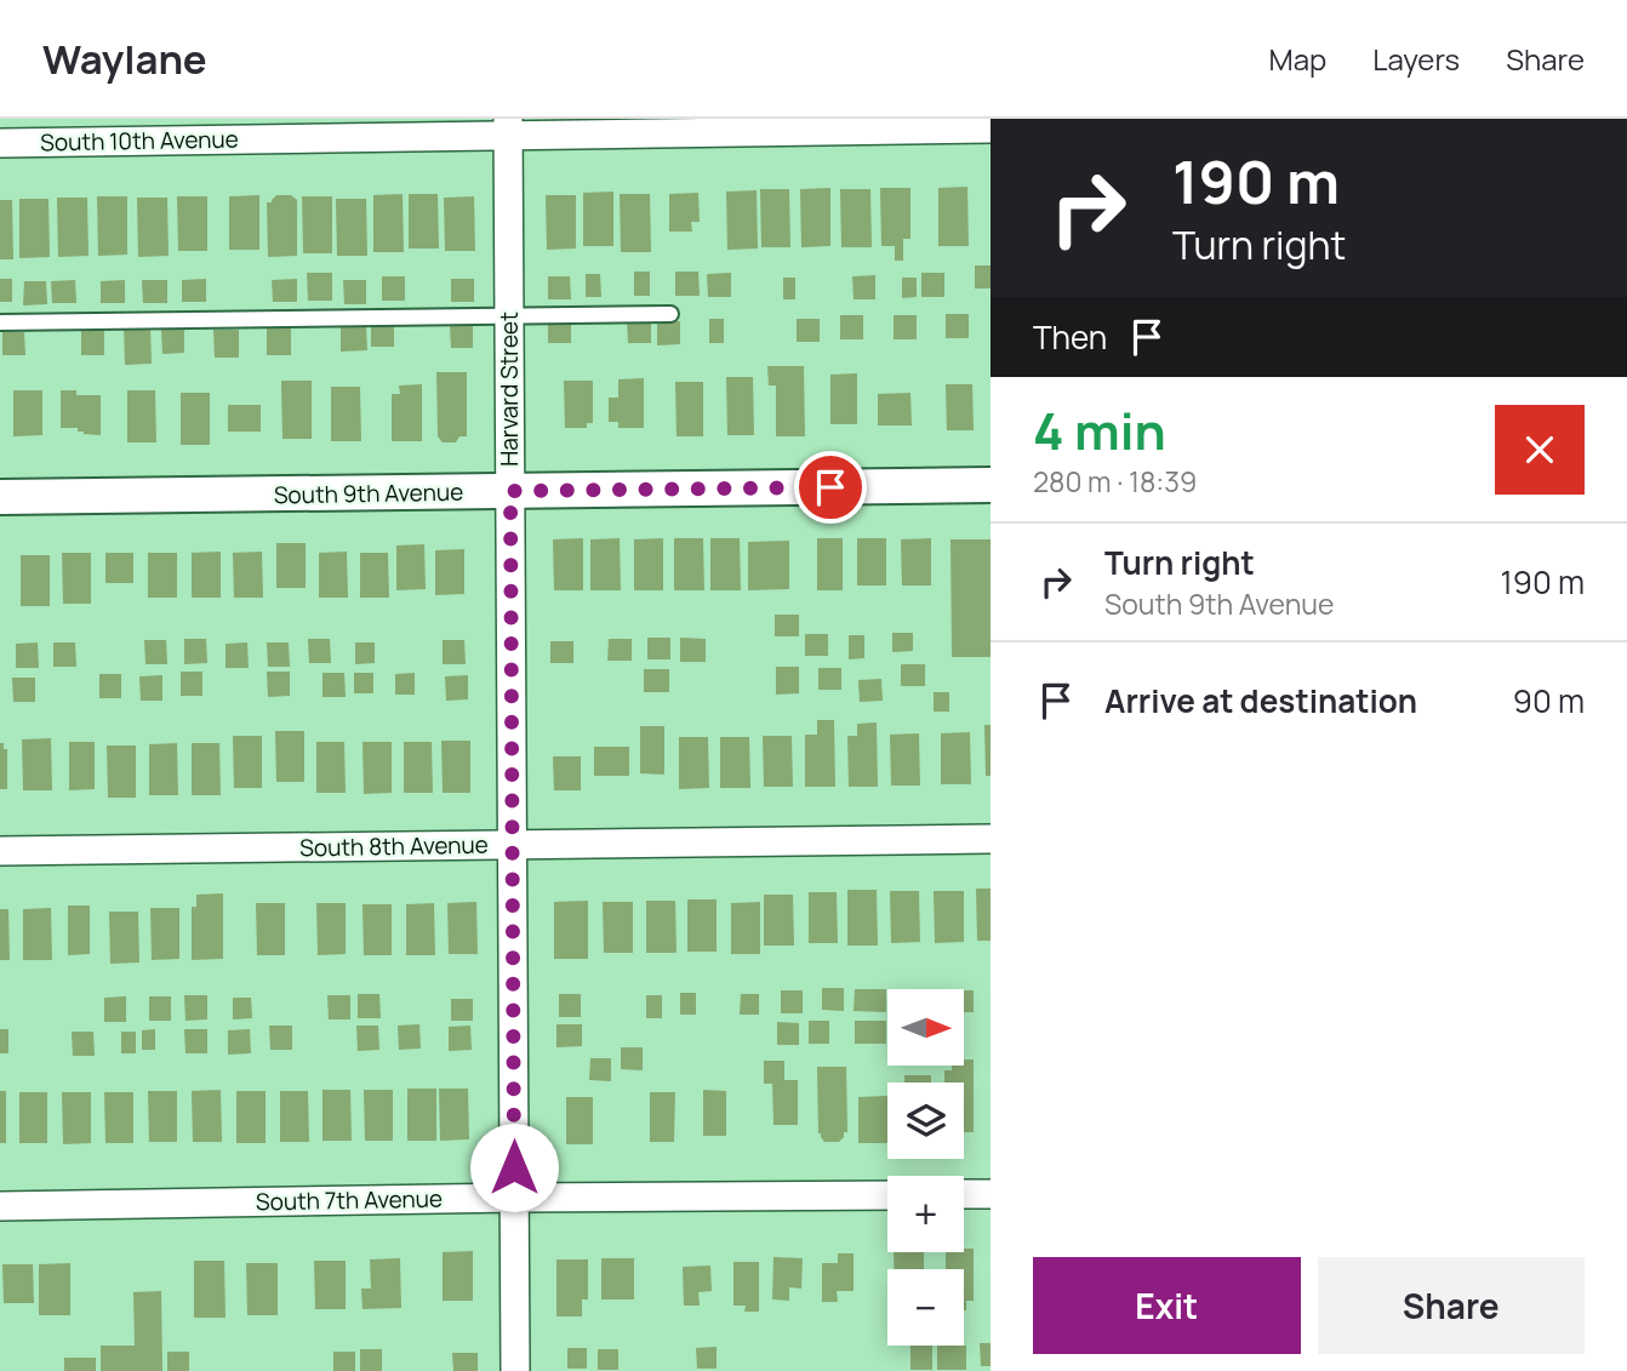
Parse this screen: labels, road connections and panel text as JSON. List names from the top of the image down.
{
  "streets": {
    "street": [
      "South 10th Avenue",
      "Harvard Street",
      "South 9th Avenue",
      "South 8th Avenue",
      "South 7th Avenue"
    ]
  },
  "crossings": [
    ["South 10th Avenue", "Harvard Street"],
    ["Harvard Street", "South 9th Avenue"],
    ["Harvard Street", "South 8th Avenue"],
    ["Harvard Street", "South 7th Avenue"]
  ],
  "north": "right",
  "page": {
    "header": "Waylane",
    "nav": ["Map", "Layers", "Share"],
    "turn": ["190 m", "Turn right"],
    "then": "Then",
    "heading": ["4 min", "280 m · 18:39"],
    "list": [
      {
        "name": "Turn right",
        "note": "South 9th Avenue",
        "value": "190 m"
      },
      {
        "name": "Arrive at destination",
        "value": "90 m"
      }
    ],
    "map_buttons": ["+", "−"],
    "buttons": ["Exit", "Share"]
  }
}
